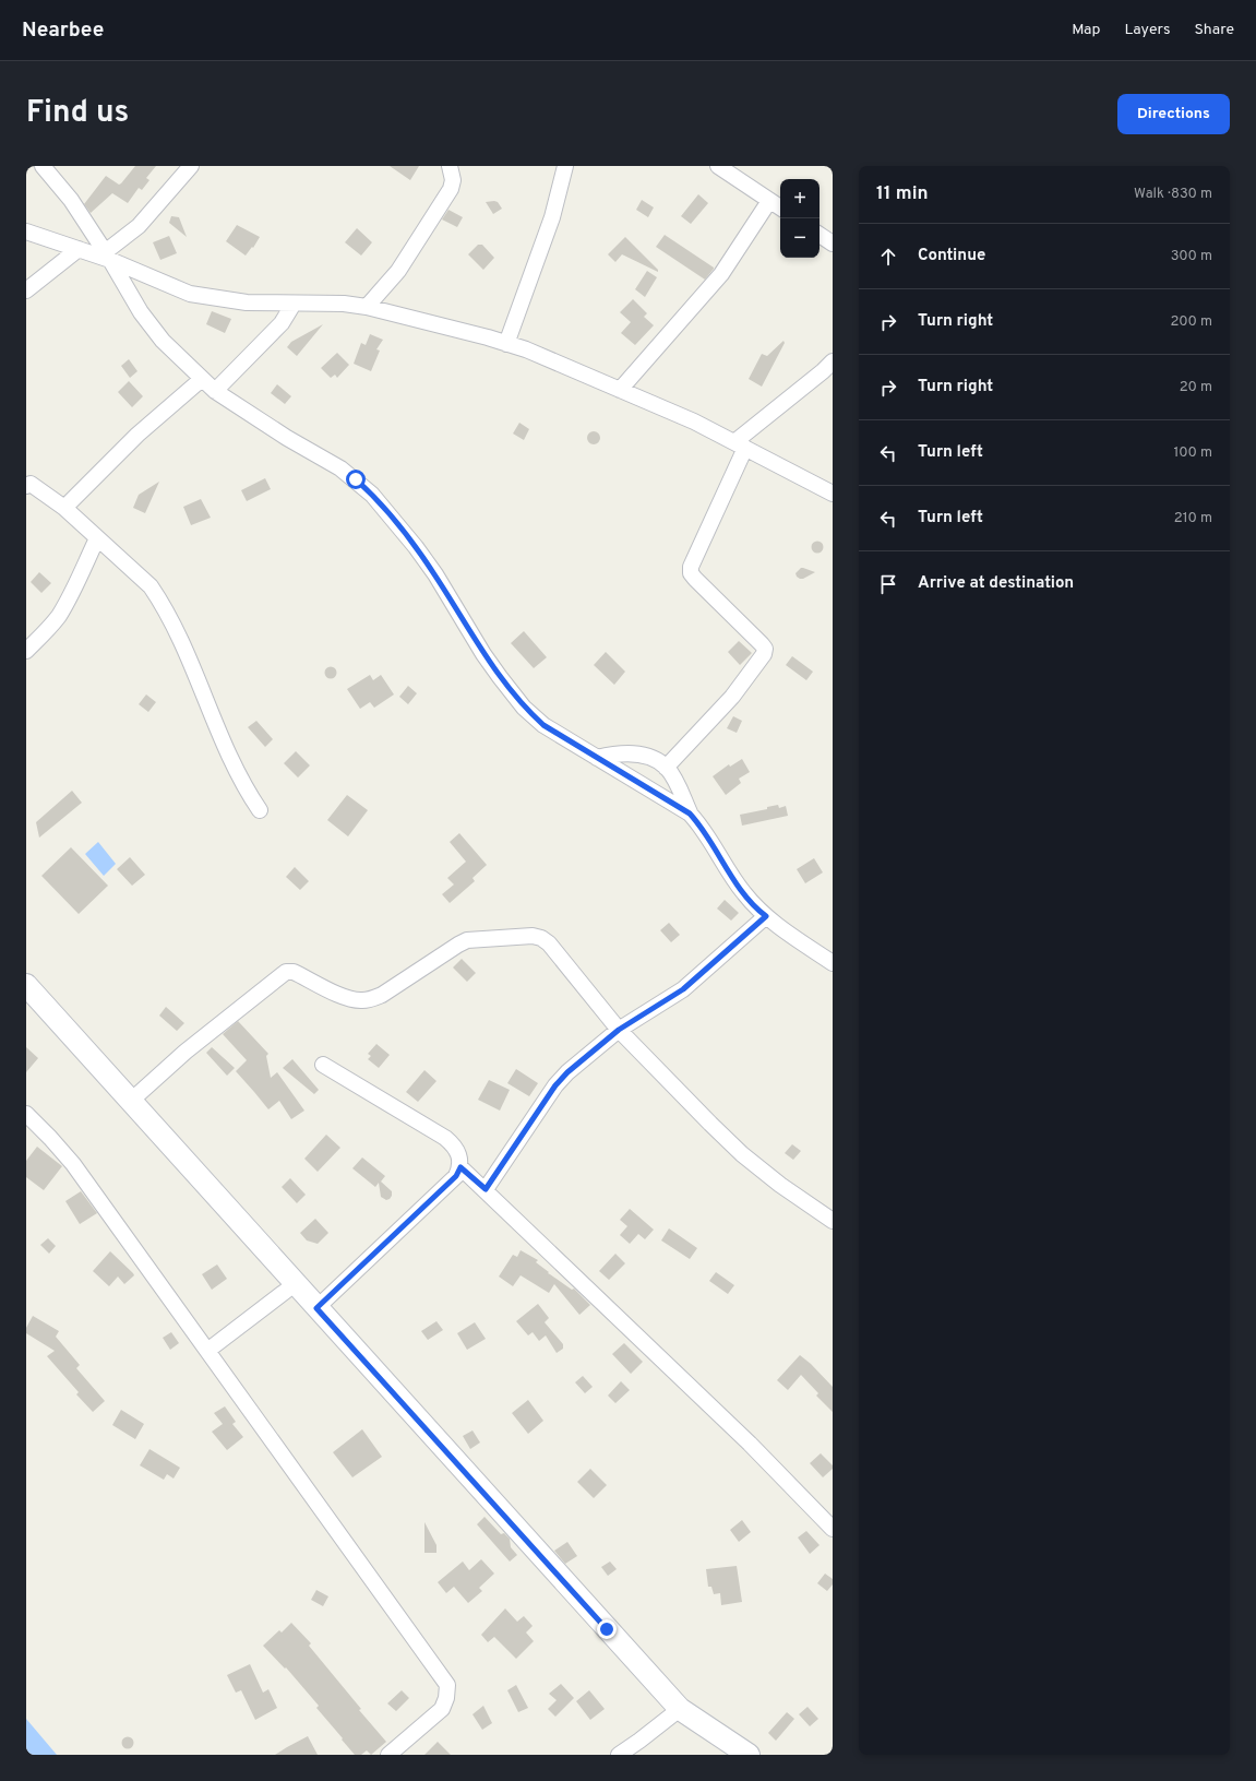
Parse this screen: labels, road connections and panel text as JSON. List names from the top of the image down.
{
  "page": {
    "header": "Nearbee",
    "nav": ["Map", "Layers", "Share"],
    "title": "Find us",
    "buttons": "Directions",
    "heading": ["11 min", "Walk · 830 m"],
    "map_buttons": ["+", "−"],
    "list": [
      ["Continue", "300 m"],
      ["Turn right", "200 m"],
      ["Turn right", "20 m"],
      ["Turn left", "100 m"],
      ["Turn left", "210 m"],
      "Arrive at destination"
    ]
  }
}
